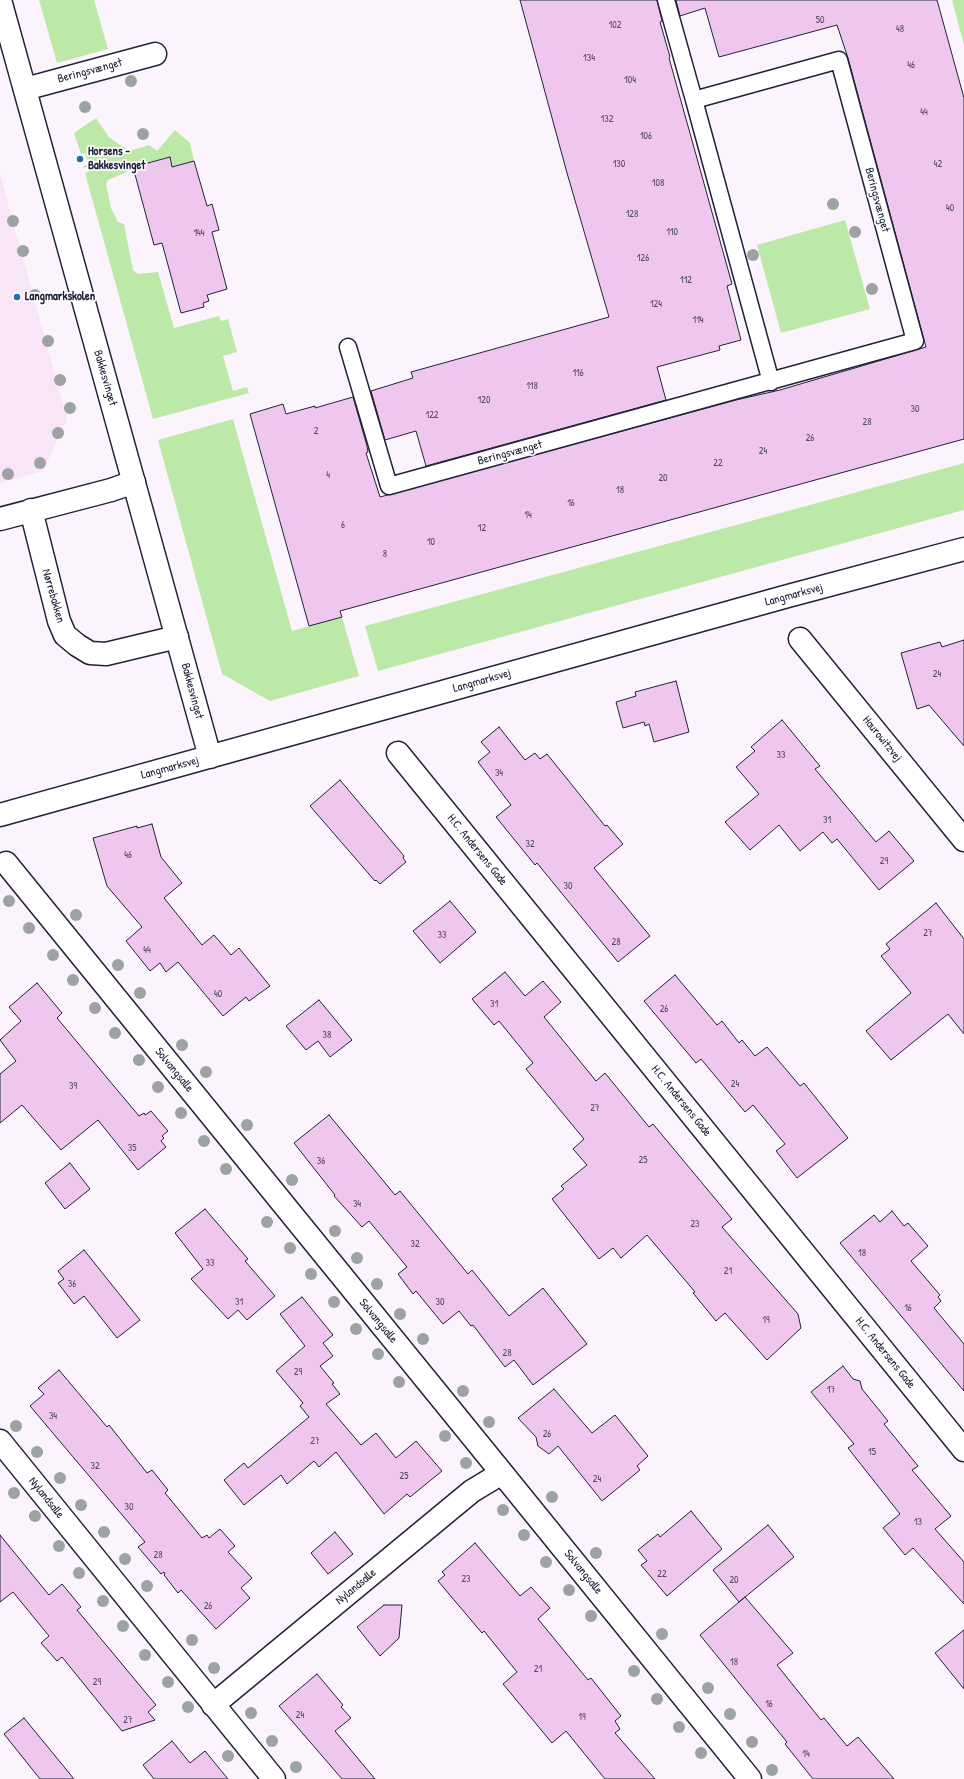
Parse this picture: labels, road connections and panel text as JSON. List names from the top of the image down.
{
  "streets": {
    "street": [
      "Beringsvænget",
      "Bakkesvinget",
      "Langmarksvej",
      "Nørrebakken",
      "Haurowitzvej",
      "H.C. Andersens Gade",
      "Solvangsalle",
      "Nylandsalle"
    ]
  },
  "crossings": [
    ["Beringsvænget", "Bakkesvinget"],
    ["Bakkesvinget", "Langmarksvej"],
    ["Bakkesvinget", "Nørrebakken"],
    ["Solvangsalle", "Nylandsalle"]
  ],
  "places": ["Horsens - Bakkesvinget", "Langmarkskolen"],
  "house_numbers": [
    "50",
    "102",
    "48",
    "134",
    "46",
    "104",
    "44",
    "132",
    "106",
    "130",
    "42",
    "108",
    "40",
    "128",
    "110",
    "144",
    "126",
    "112",
    "124",
    "114",
    "116",
    "118",
    "120",
    "30",
    "122",
    "28",
    "2",
    "26",
    "24",
    "22",
    "4",
    "20",
    "18",
    "16",
    "14",
    "6",
    "12",
    "10",
    "8",
    "24",
    "33",
    "34",
    "31",
    "32",
    "46",
    "29",
    "30",
    "27",
    "33",
    "28",
    "44",
    "40",
    "31",
    "26",
    "38",
    "24",
    "39",
    "27",
    "35",
    "25",
    "36",
    "34",
    "23",
    "32",
    "18",
    "33",
    "21",
    "36",
    "31",
    "30",
    "16",
    "19",
    "28",
    "29",
    "17",
    "34",
    "26",
    "27",
    "15",
    "32",
    "25",
    "24",
    "30",
    "13",
    "28",
    "22",
    "23",
    "20",
    "26",
    "18",
    "21",
    "29",
    "16",
    "24",
    "19",
    "27",
    "14"
  ]
}
